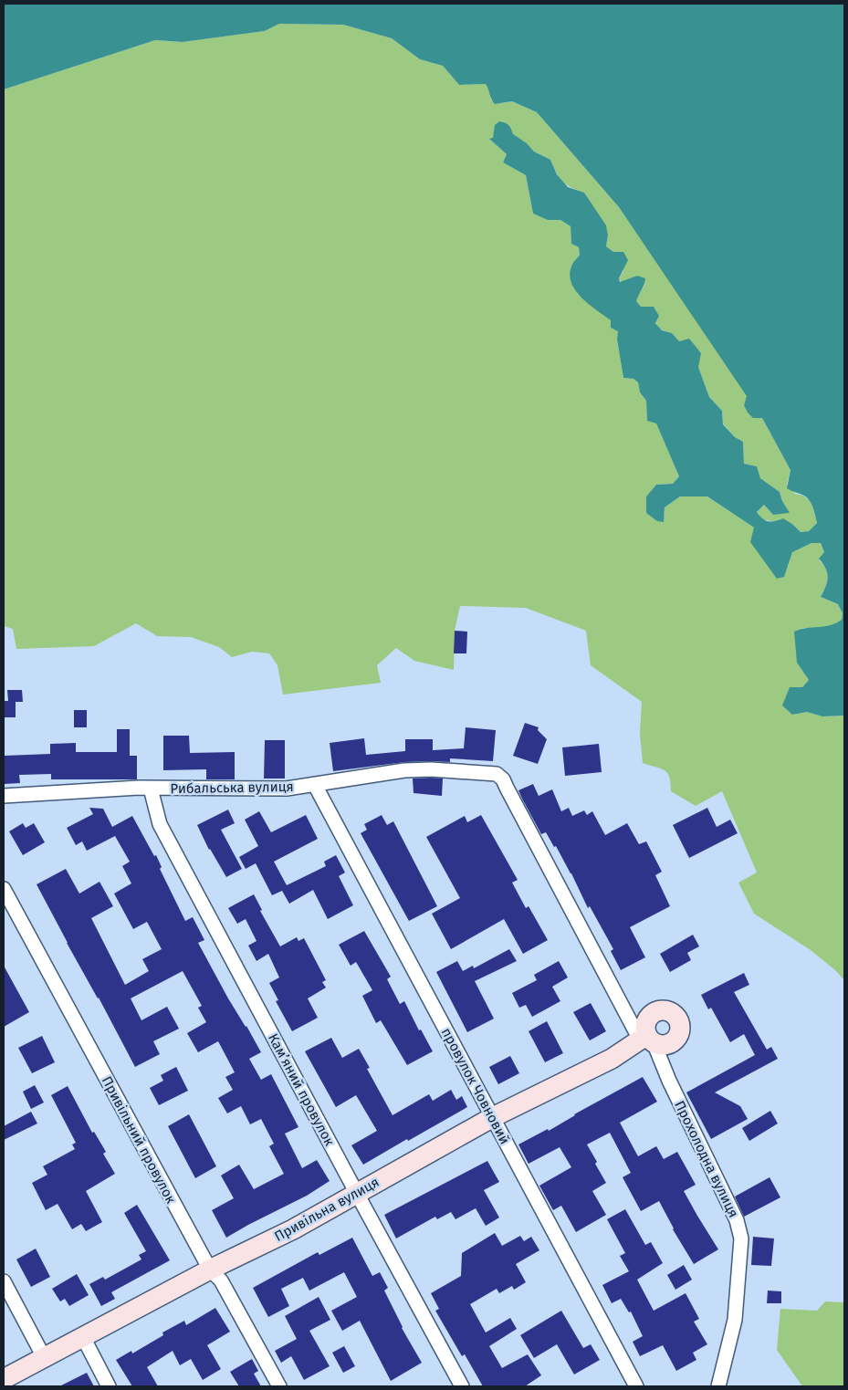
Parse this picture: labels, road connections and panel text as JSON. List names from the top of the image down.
{
  "streets": {
    "street": [
      "Рибальська вулиця",
      "провулок Човновий",
      "Камʼяний провулок",
      "Привільний провулок",
      "Прохолодна вулиця",
      "Привільна вулиця"
    ]
  },
  "crossings": [
    ["Рибальська вулиця", "провулок Човновий"],
    ["Рибальська вулиця", "Камʼяний провулок"],
    ["Рибальська вулиця", "Прохолодна вулиця"],
    ["провулок Човновий", "Привільна вулиця"],
    ["Камʼяний провулок", "Привільна вулиця"],
    ["Привільний провулок", "Привільна вулиця"],
    ["Прохолодна вулиця", "Привільна вулиця"]
  ]
}
